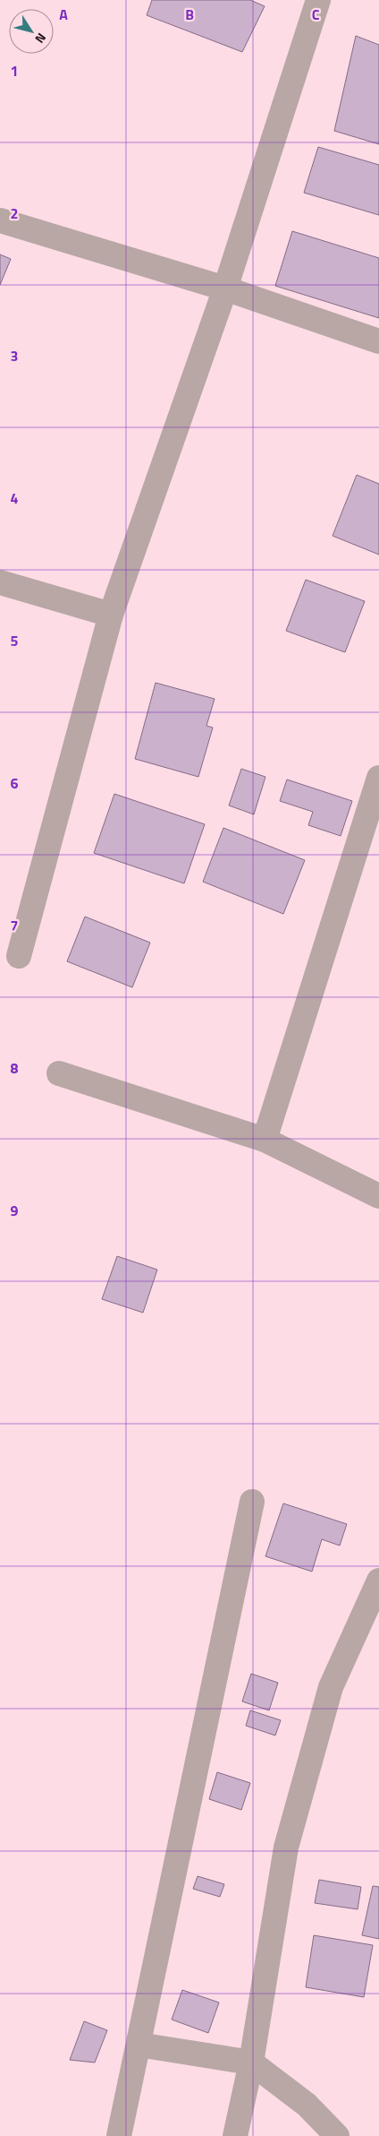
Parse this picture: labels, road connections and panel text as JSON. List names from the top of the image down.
{
  "north": "bottom right",
  "grid": {
    "columns": ["A", "B", "C"],
    "rows": [
      "1",
      "2",
      "3",
      "4",
      "5",
      "6",
      "7",
      "8",
      "9"
    ]
  }
}
